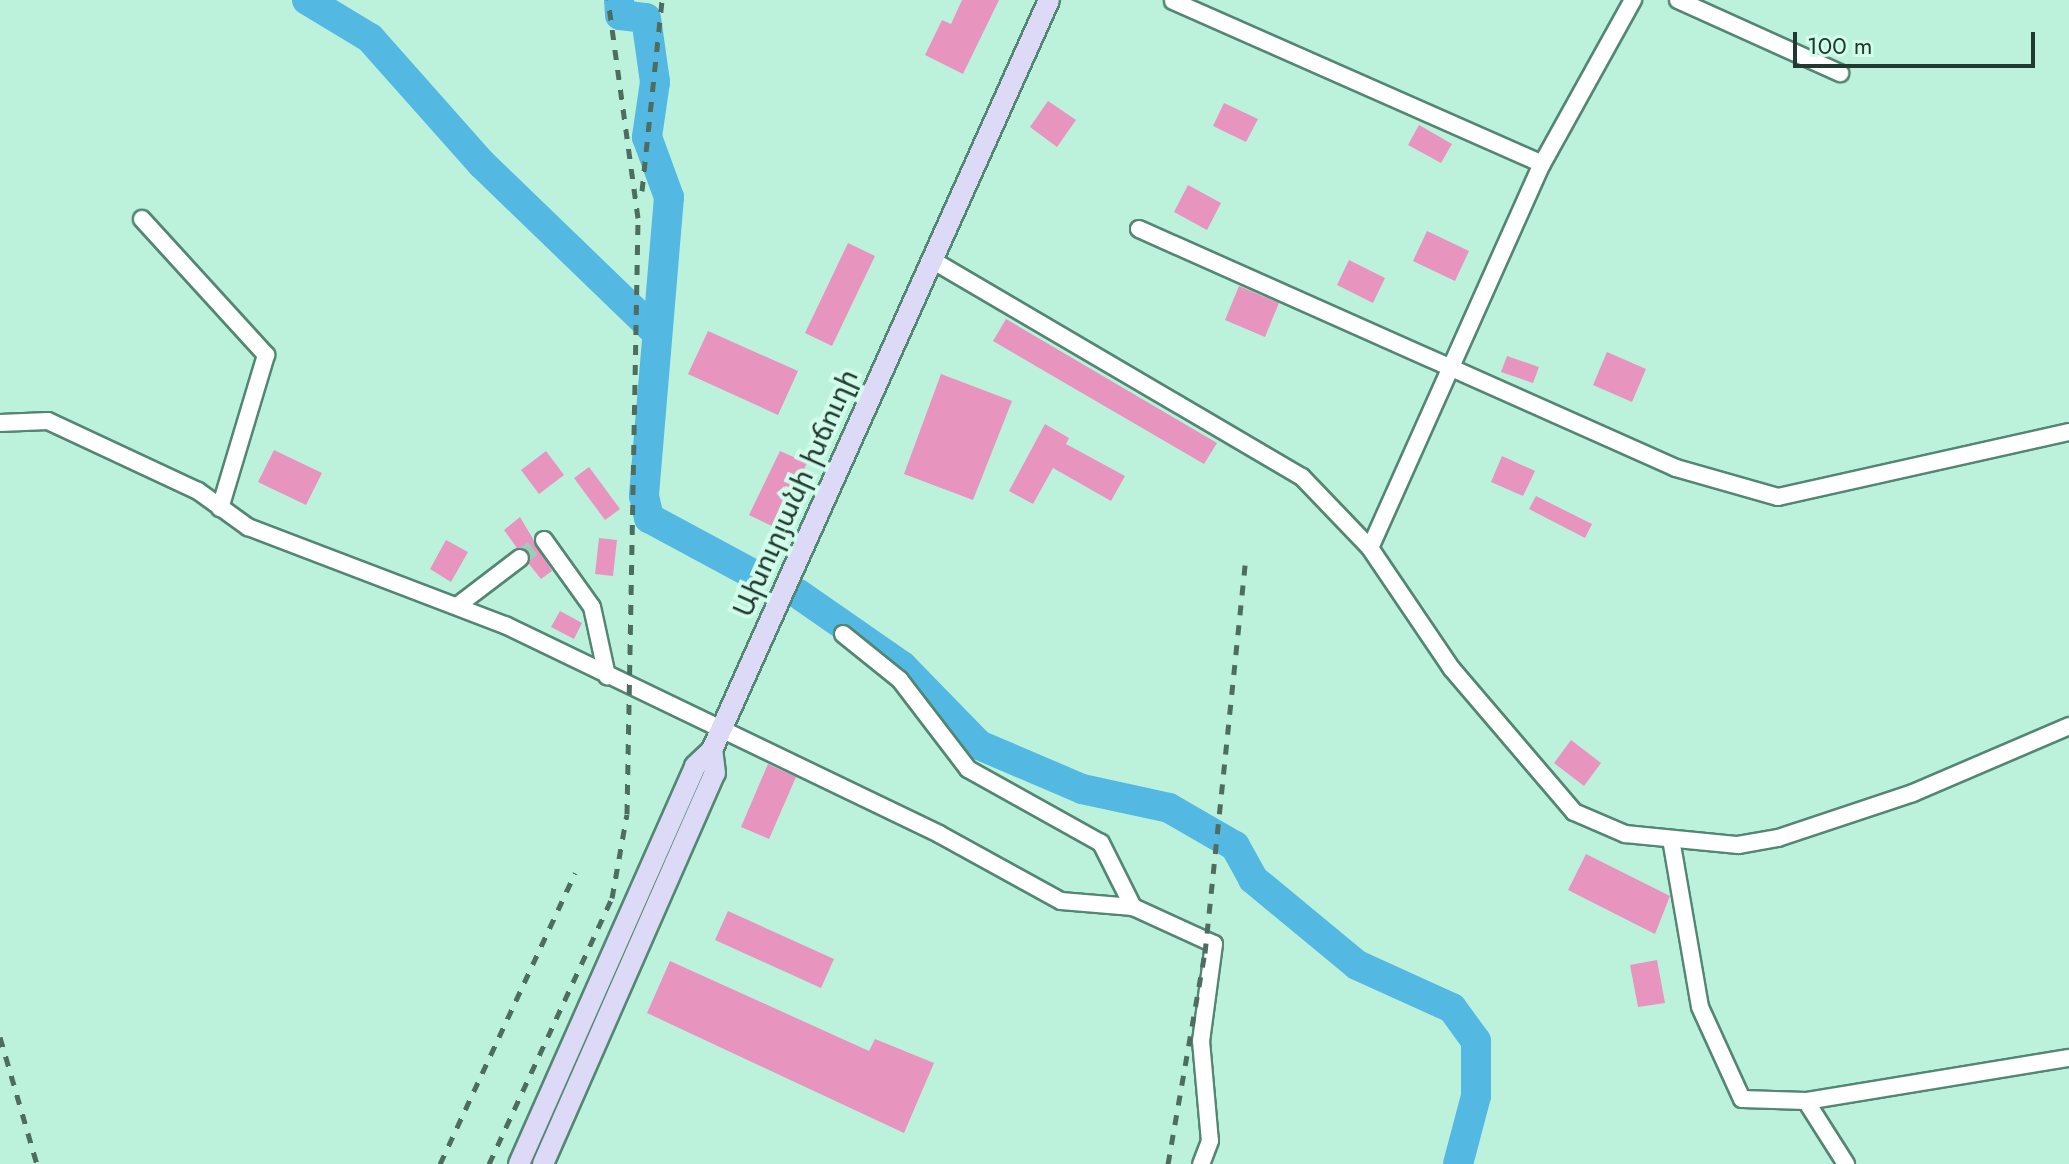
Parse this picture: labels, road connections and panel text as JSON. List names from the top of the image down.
{
  "streets": {
    "main road": ["Ախուրյանի խճուղի"]
  },
  "scale_bar": "100 m"
}
